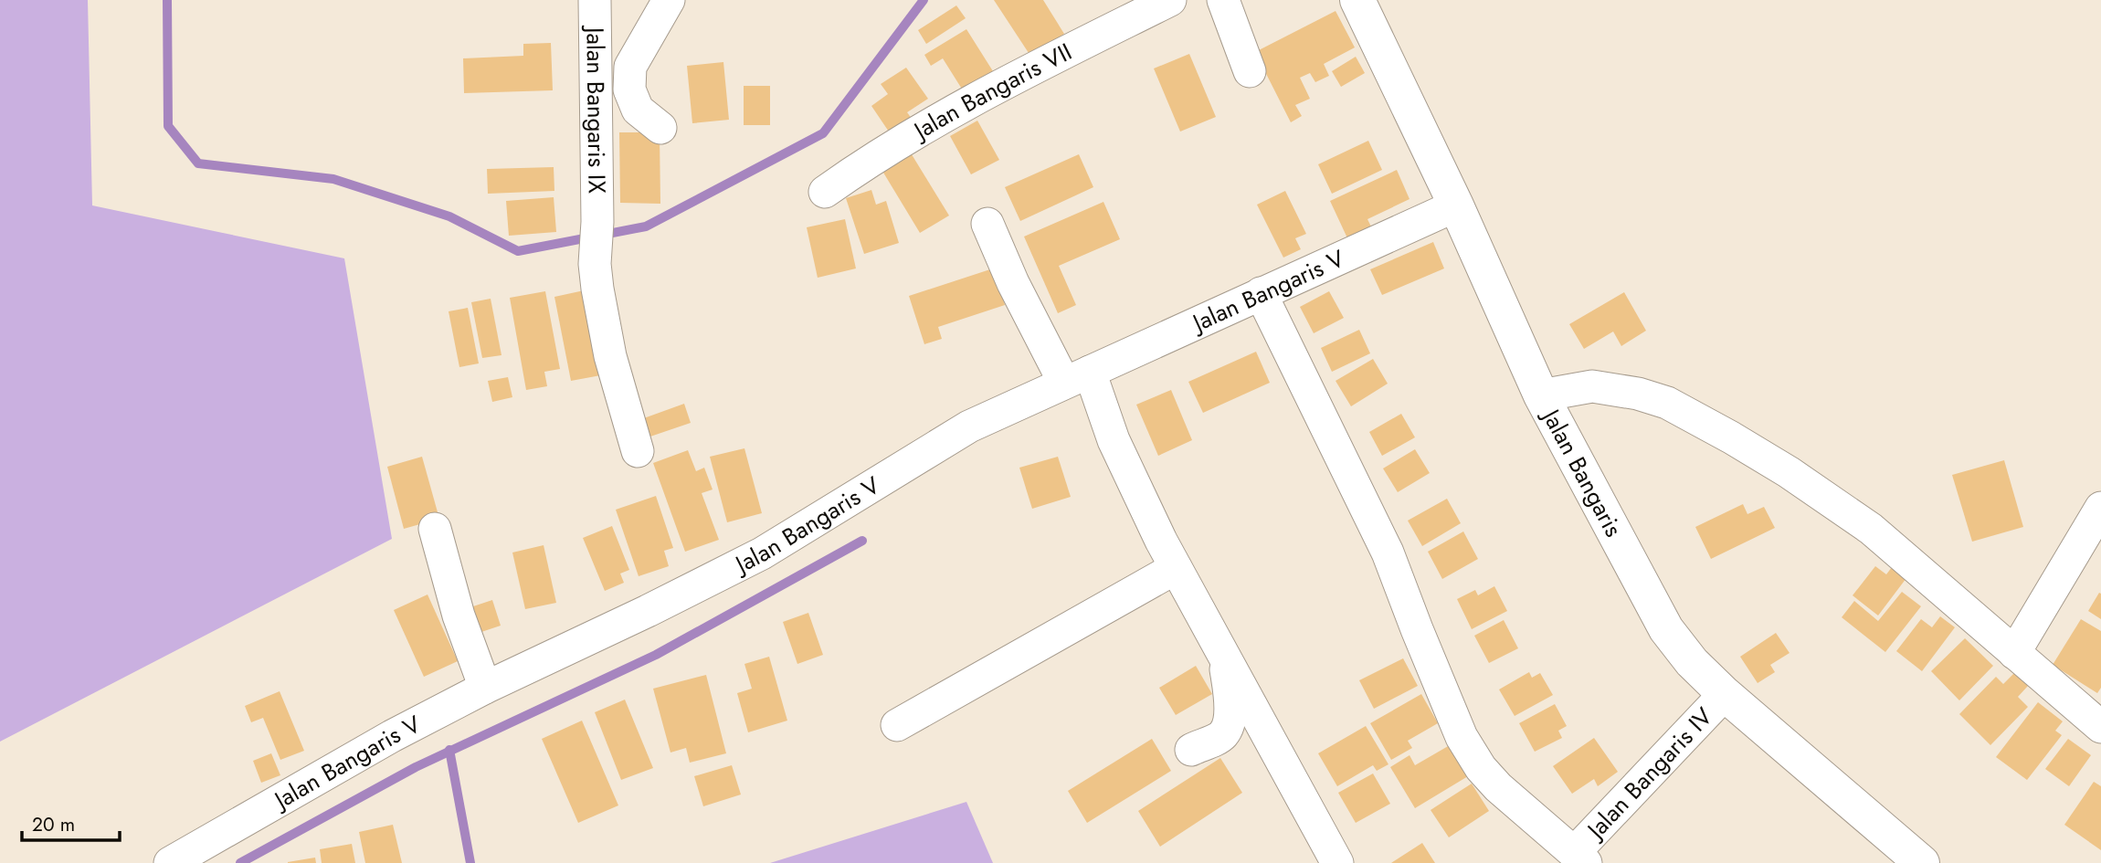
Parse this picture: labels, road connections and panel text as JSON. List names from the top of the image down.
{
  "streets": {
    "street": [
      "Jalan Bangaris VII",
      "Jalan Bangaris IX",
      "Jalan Bangaris V",
      "Jalan Bangaris",
      "Jalan Bangaris IV"
    ]
  },
  "crossings": [
    ["Jalan Bangaris V", "Jalan Bangaris"],
    ["Jalan Bangaris", "Jalan Bangaris IV"]
  ],
  "scale_bar": "20 m"
}
